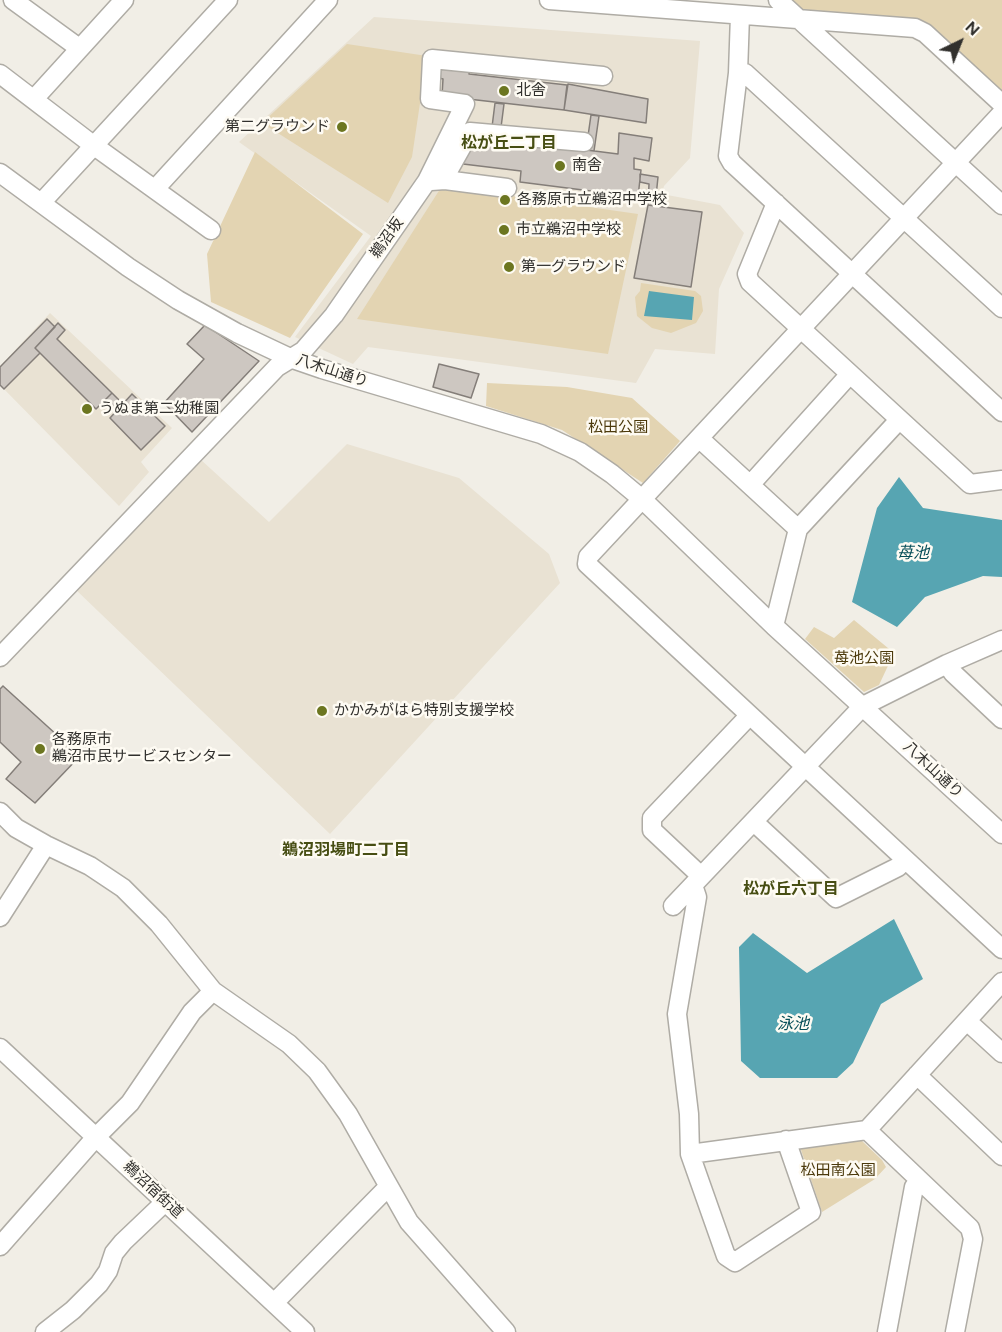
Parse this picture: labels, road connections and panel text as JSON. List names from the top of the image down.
{
  "streets": {
    "street": ["鵜沼坂", "八木山通り", "鵜沼宿街道"]
  },
  "crossings": [
    ["鵜沼坂", "八木山通り"]
  ],
  "districts": ["松が丘二丁目", "鵜沼羽場町二丁目", "松が丘六丁目"],
  "water": ["苺池", "泳池"],
  "parks": ["松田公園", "苺池公園", "松田南公園"],
  "places": [
    "北舎",
    "第二グラウンド",
    "南舎",
    "各務原市立鵜沼中学校",
    "市立鵜沼中学校",
    "第一グラウンド",
    "うぬま第二幼稚園",
    "かかみがはら特別支援学校",
    "各務原市 鵜沼市民サービスセンター"
  ],
  "north": "top right"
}
